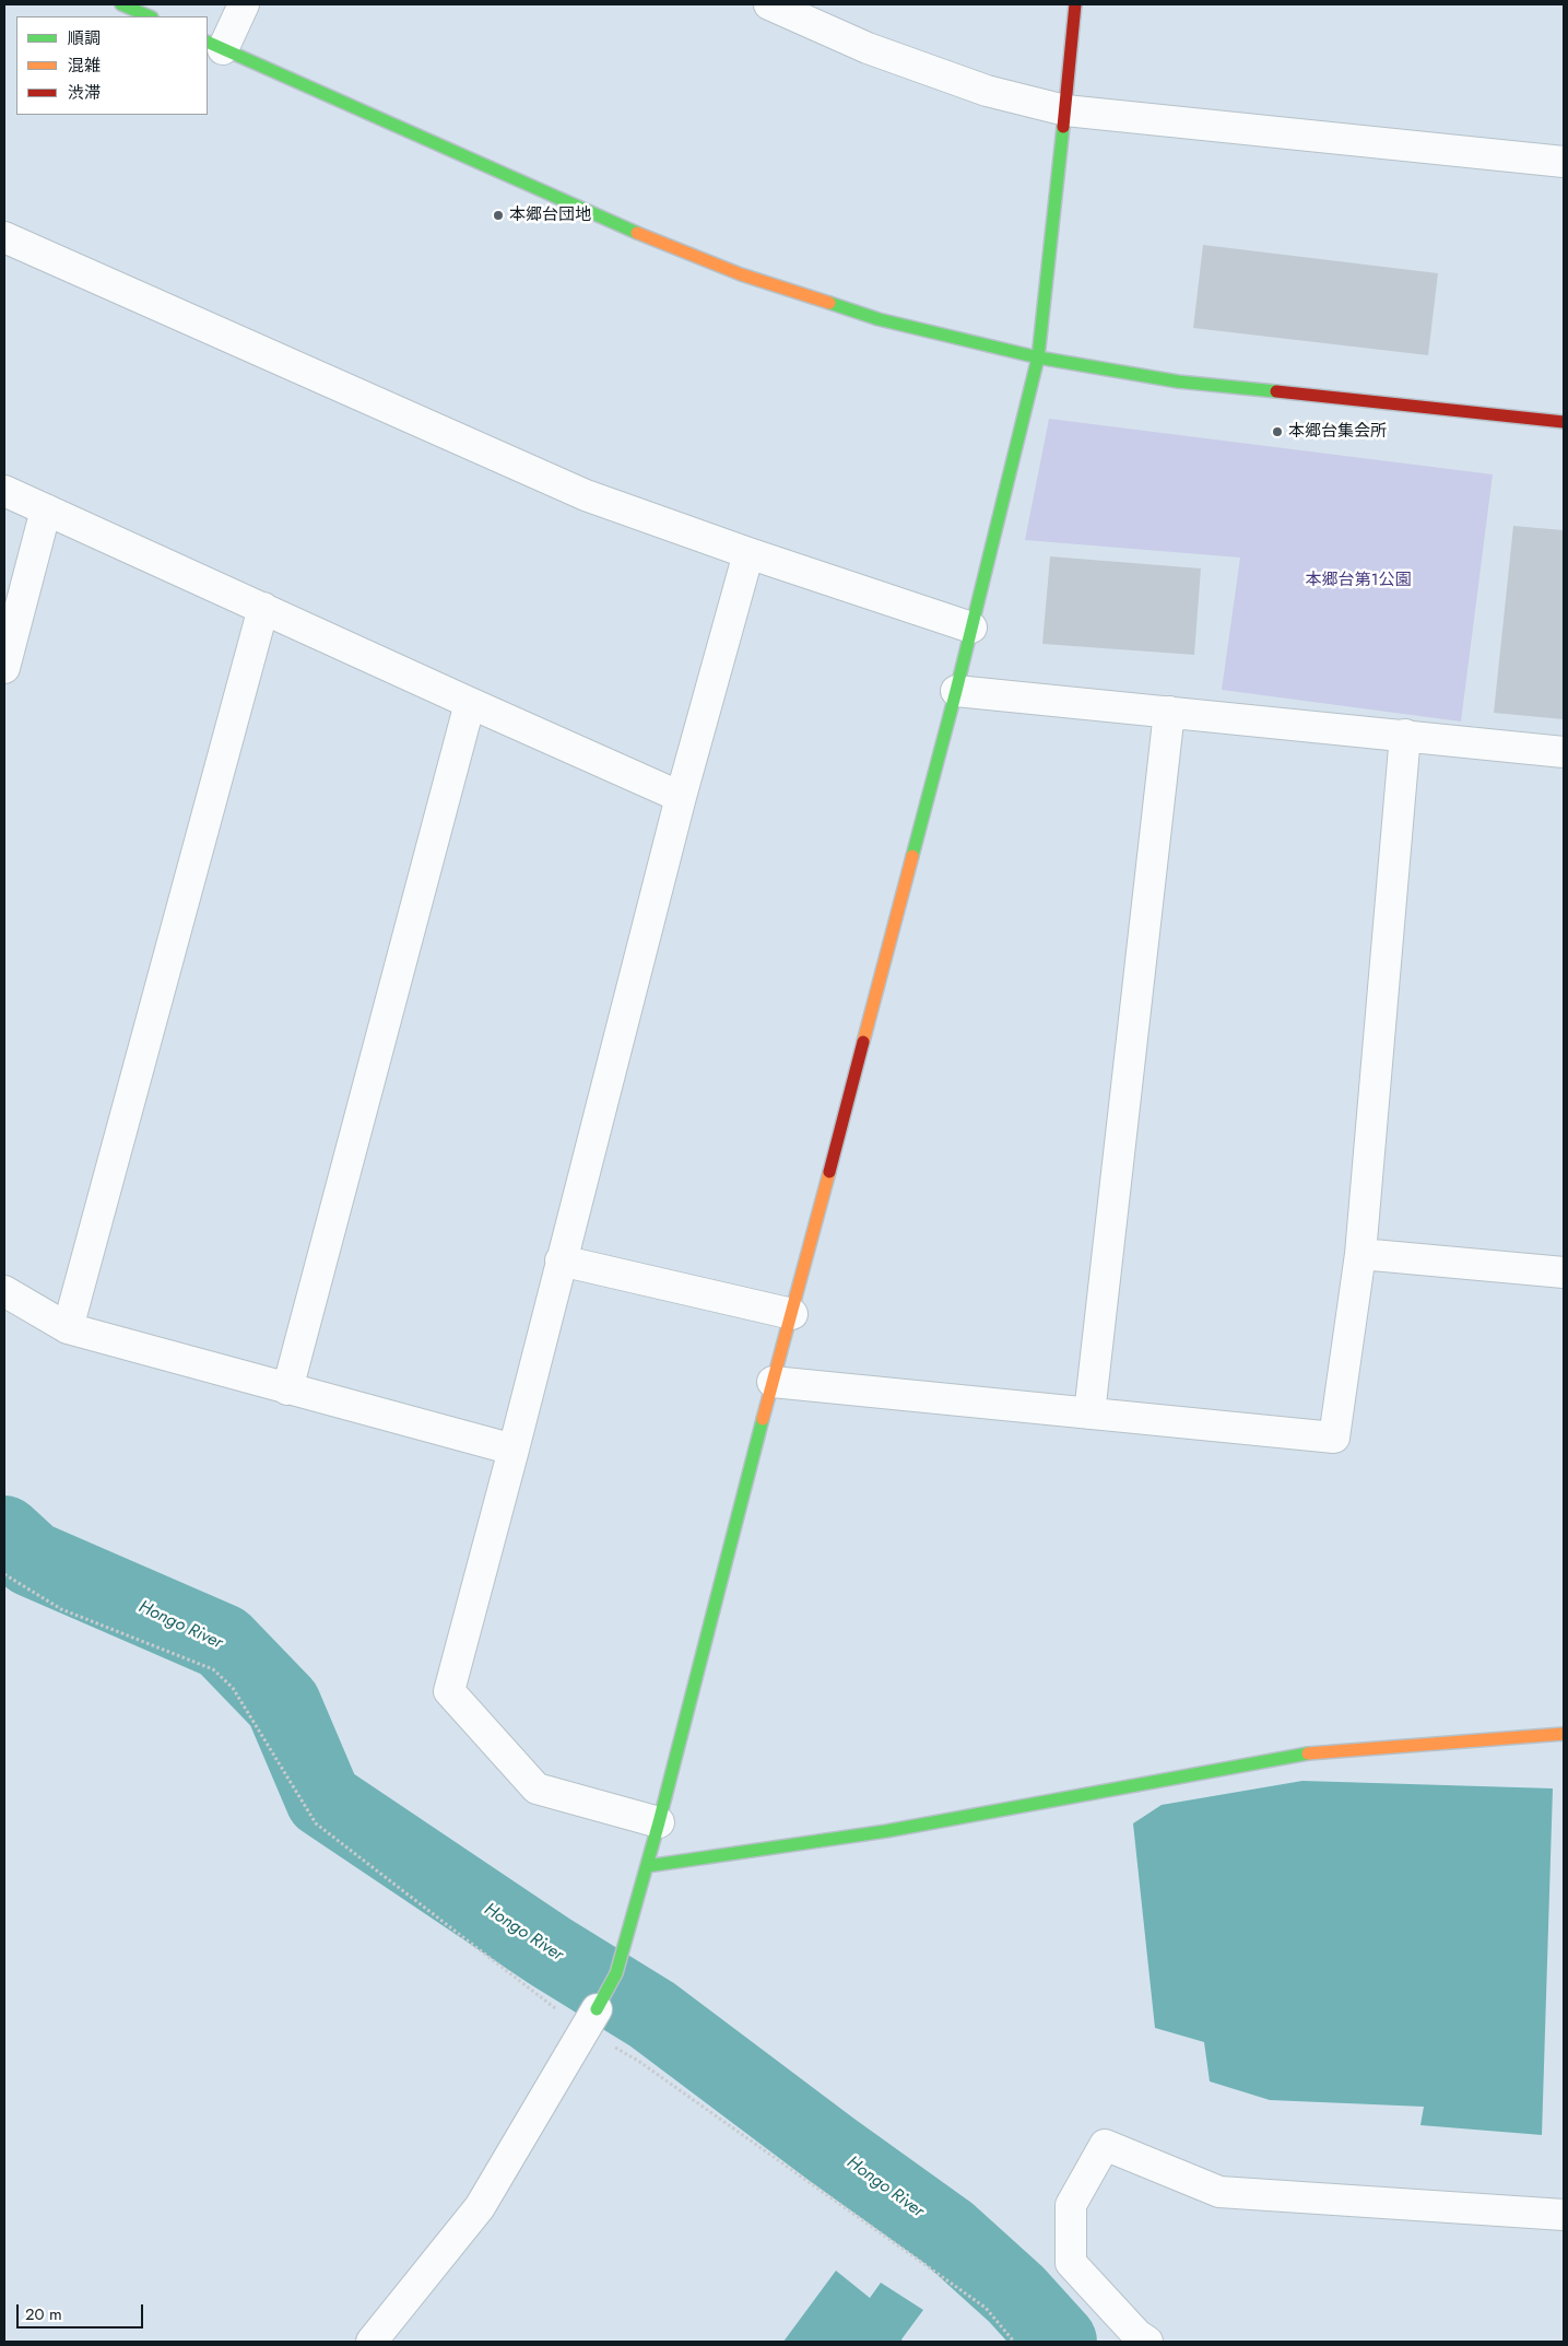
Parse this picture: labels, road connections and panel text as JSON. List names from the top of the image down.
{
  "water": ["Hongo River"],
  "parks": ["本郷台第1公園"],
  "places": ["本郷台団地", "本郷台集会所"],
  "legend": ["順調", "混雑", "渋滞"],
  "scale_bar": "20 m"
}
